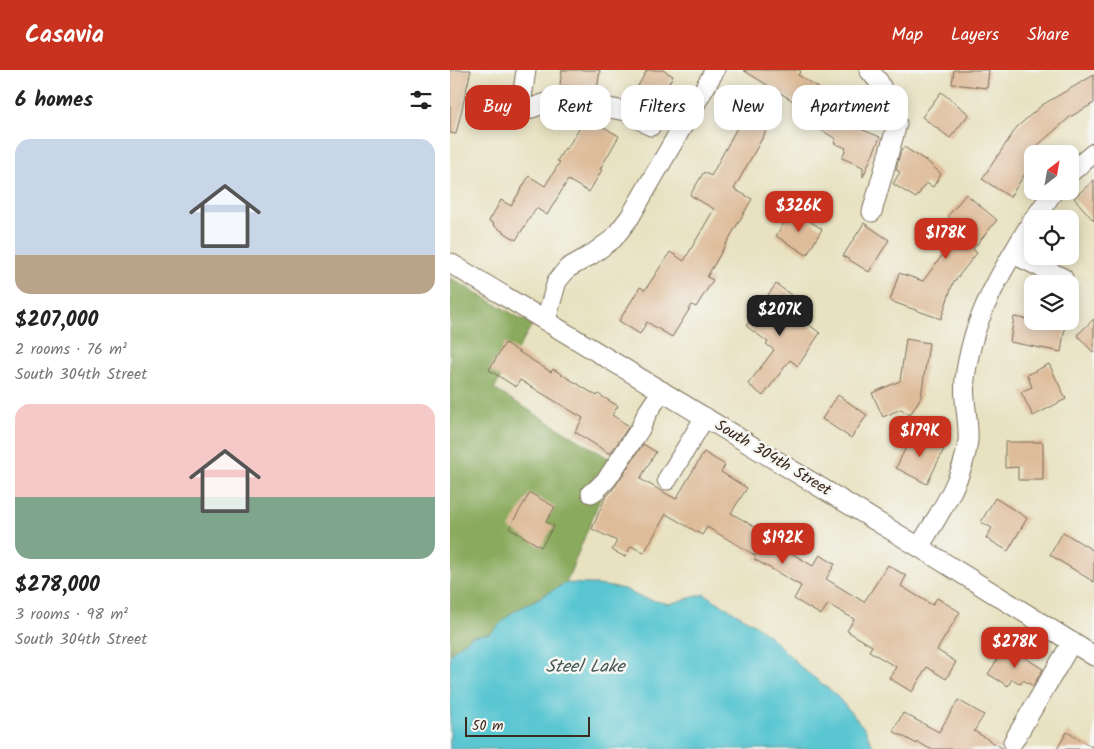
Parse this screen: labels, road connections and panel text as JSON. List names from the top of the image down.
{
  "streets": {
    "street": ["South 304th Street"]
  },
  "water": ["Steel Lake"],
  "scale_bar": "50 m",
  "north": "top right",
  "page": {
    "header": "Casavia",
    "nav": ["Map", "Layers", "Share"],
    "heading": "6 homes",
    "chip": [
      "Buy",
      "Rent",
      "Filters",
      "New",
      "Apartment"
    ],
    "list": [
      {
        "name": "$207,000",
        "note": "2 rooms · 76 m² · South 304th Street"
      },
      {
        "name": "$278,000",
        "note": "3 rooms · 98 m² · South 304th Street"
      }
    ],
    "price": [
      "$326K",
      "$178K",
      "$207K",
      "$179K",
      "$192K",
      "$278K"
    ],
    "scale": "50 m"
  }
}
